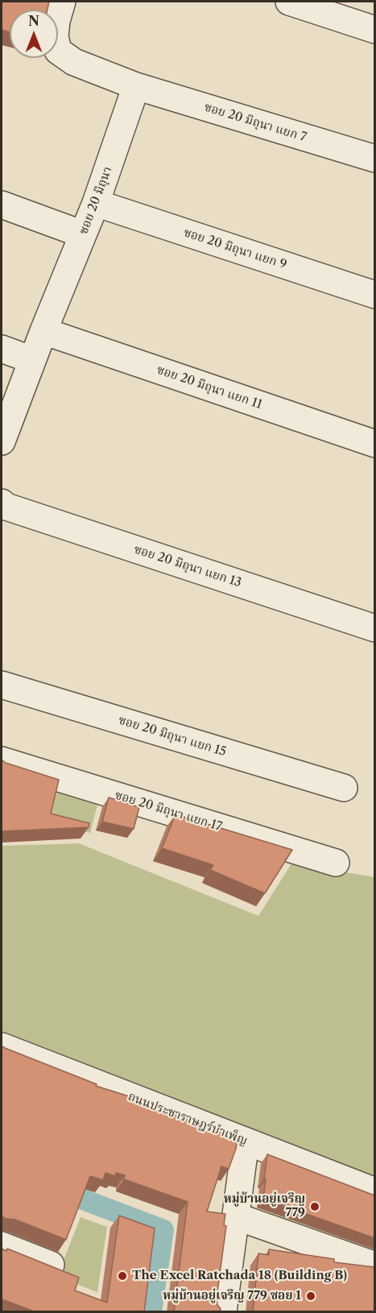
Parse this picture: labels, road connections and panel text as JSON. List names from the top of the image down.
{
  "streets": {
    "street": [
      "ซอย 20 มิถุนา แยก 7",
      "ซอย 20 มิถุนา",
      "ซอย 20 มิถุนา แยก 9",
      "ซอย 20 มิถุนา แยก 11",
      "ซอย 20 มิถุนา แยก 13",
      "ซอย 20 มิถุนา แยก 15",
      "ซอย 20 มิถุนา แยก 17",
      "ถนนประชาราษฎร์บำเพ็ญ"
    ]
  },
  "crossings": [
    ["ซอย 20 มิถุนา แยก 7", "ซอย 20 มิถุนา"],
    ["ซอย 20 มิถุนา", "ซอย 20 มิถุนา แยก 9"],
    ["ซอย 20 มิถุนา", "ซอย 20 มิถุนา แยก 11"]
  ],
  "places": ["หมู่บ้านอยู่เจริญ 779", "The Excel Ratchada 18 (Building B)", "หมู่บ้านอยู่เจริญ 779 ซอย 1"],
  "north": "top"
}
